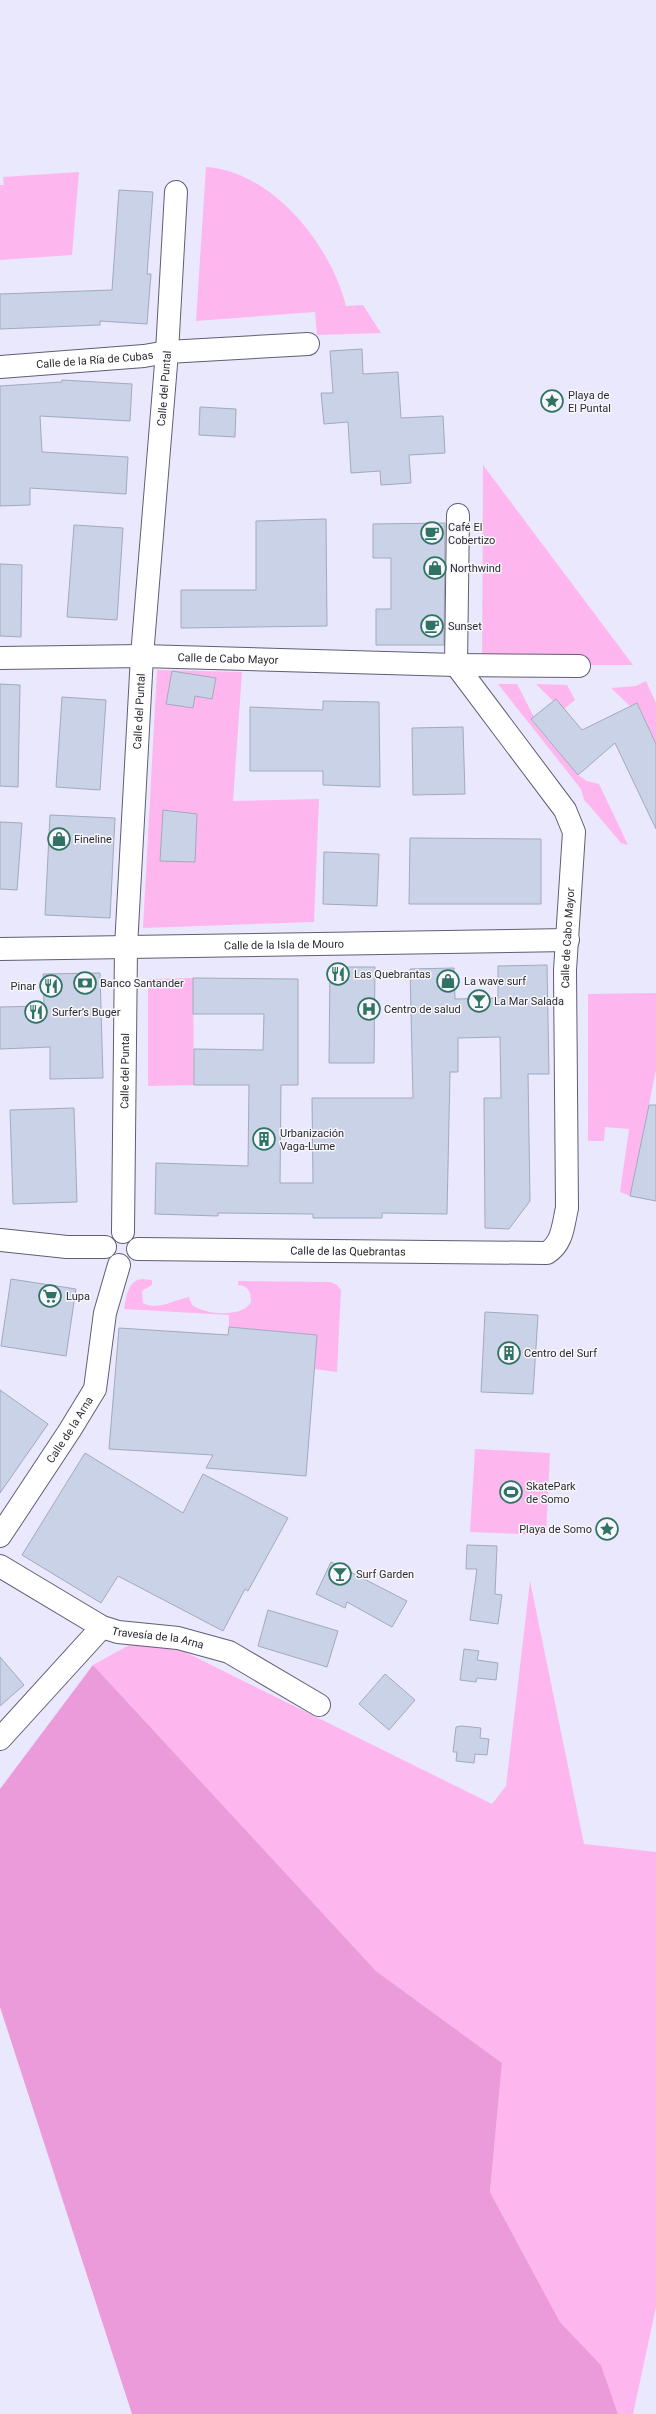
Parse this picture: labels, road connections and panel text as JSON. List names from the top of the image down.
{
  "streets": {
    "street": [
      "Calle de la Ría de Cubas",
      "Calle del Puntal",
      "Calle de Cabo Mayor",
      "Calle de la Isla de Mouro",
      "Calle de las Quebrantas",
      "Calle de la Arna",
      "Travesía de la Arna"
    ]
  },
  "crossings": [
    ["Calle de la Ría de Cubas", "Calle del Puntal"],
    ["Calle del Puntal", "Calle de Cabo Mayor"],
    ["Calle del Puntal", "Calle de la Isla de Mouro"],
    ["Calle del Puntal", "Calle de las Quebrantas"],
    ["Calle del Puntal", "Calle de la Arna"],
    ["Calle de Cabo Mayor", "Calle de la Isla de Mouro"],
    ["Calle de Cabo Mayor", "Calle de las Quebrantas"],
    ["Calle de las Quebrantas", "Calle de la Arna"]
  ],
  "places": {
    "place": ["Playa de El Puntal", "Playa de Somo"],
    "cafe": ["Café El Cobertizo", "Sunset"],
    "shop": ["Northwind", "Fineline", "La wave surf"],
    "restaurant": ["Las Quebrantas", "Pinar", "Surfer’s Buger"],
    "bank": ["Banco Santander"],
    "bar": ["La Mar Salada", "Surf Garden"],
    "hospital": ["Centro de salud"],
    "building": ["Urbanización Vaga-Lume", "Centro del Surf"],
    "supermarket": ["Lupa"],
    "sports": ["SkatePark de Somo"]
  }
}
